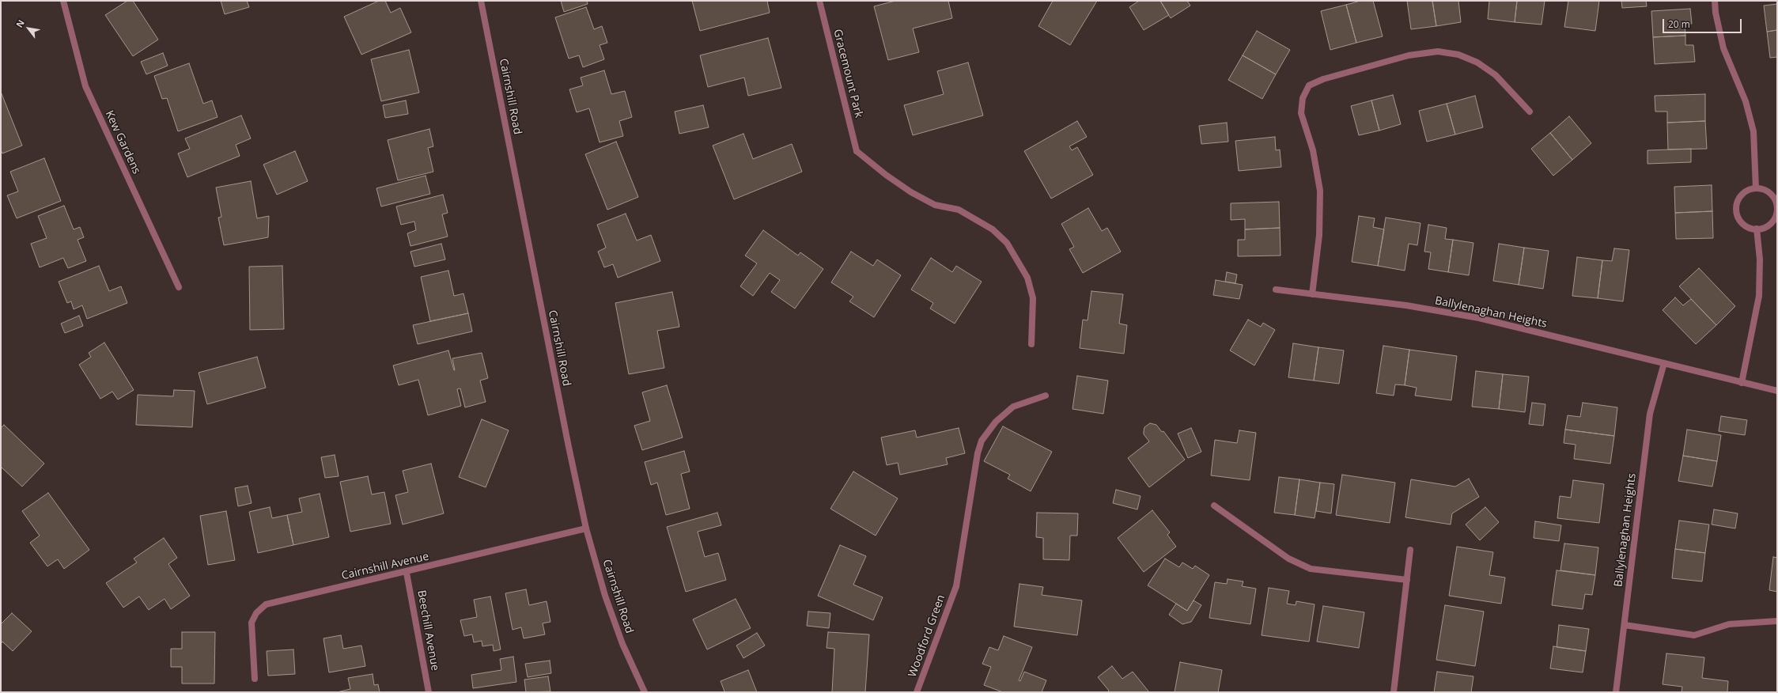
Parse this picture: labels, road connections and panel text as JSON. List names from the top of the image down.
{
  "streets": {
    "street": [
      "Gracemount Park",
      "Cairnshill Road",
      "Kew Gardens",
      "Ballylenaghan Heights",
      "Cairnshill Avenue",
      "Beechill Avenue",
      "Woodford Green"
    ]
  },
  "crossings": [
    ["Cairnshill Road", "Cairnshill Avenue"],
    ["Cairnshill Avenue", "Beechill Avenue"]
  ],
  "scale_bar": "20 m",
  "north": "top left"
}
